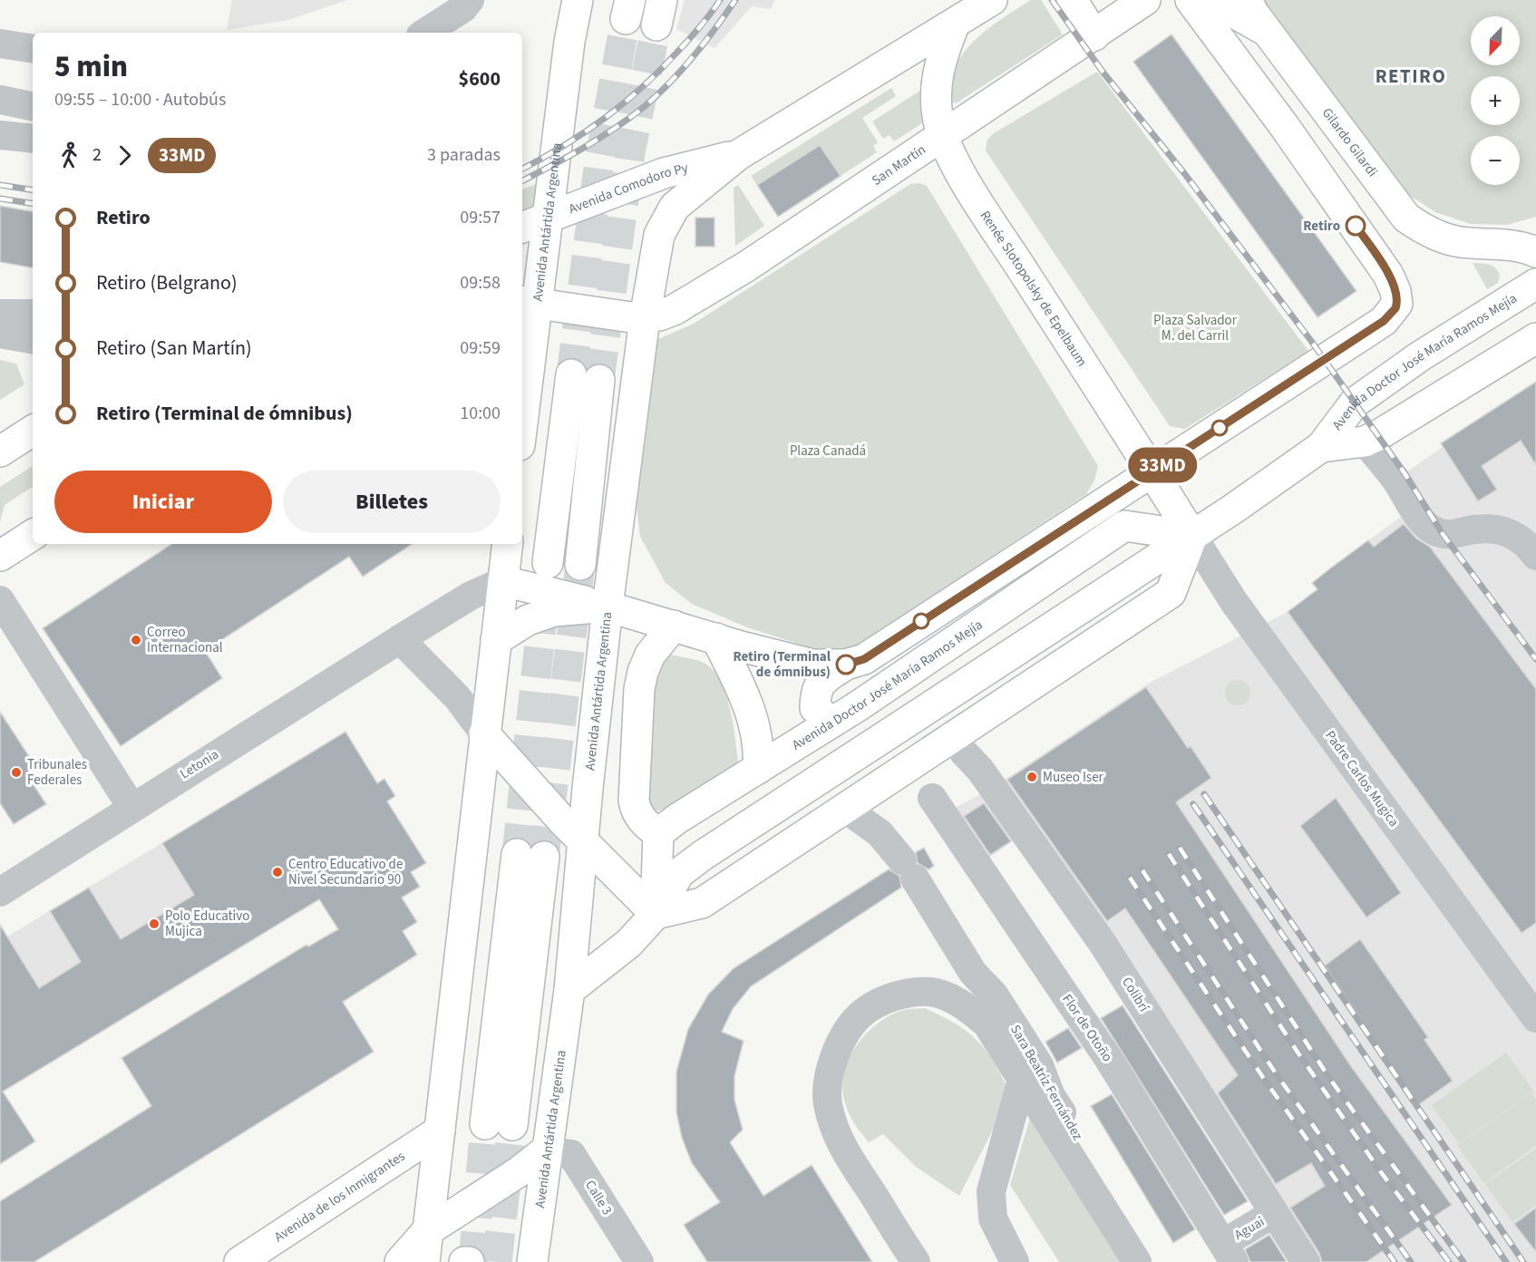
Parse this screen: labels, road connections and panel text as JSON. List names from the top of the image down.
{
  "streets": {
    "main road": [
      "Gilardo Gilardi",
      "San Martín",
      "Avenida Comodoro Py",
      "Avenida Antártida Argentina",
      "Renée Slotopolsky de Epelbaum",
      "Avenida Doctor José María Ramos Mejía",
      "Avenida de los Inmigrantes"
    ],
    "street": [
      "Letonia",
      "Padre Carlos Mugica",
      "Colibrí",
      "Flor de Otoño",
      "Sara Beatriz Fernández",
      "Calle 3",
      "Aguai"
    ]
  },
  "crossings": [
    ["San Martín", "Avenida Antártida Argentina"],
    ["San Martín", "Renée Slotopolsky de Epelbaum"],
    ["Avenida Comodoro Py", "Avenida Antártida Argentina"],
    ["Avenida Antártida Argentina", "Avenida Doctor José María Ramos Mejía"],
    ["Avenida Antártida Argentina", "Calle 3"],
    ["Renée Slotopolsky de Epelbaum", "Avenida Doctor José María Ramos Mejía"],
    ["Renée Slotopolsky de Epelbaum", "Padre Carlos Mugica"],
    ["Avenida Doctor José María Ramos Mejía", "Padre Carlos Mugica"],
    ["Colibrí", "Aguai"],
    ["Flor de Otoño", "Aguai"]
  ],
  "districts": ["RETIRO"],
  "parks": ["Plaza Salvador M. del Carril", "Plaza Canadá"],
  "places": [
    "Retiro",
    "Correo Internacional",
    "Retiro (Terminal de ómnibus)",
    "Tribunales Federales",
    "Museo Iser",
    "Centro Educativo de Nivel Secundario 90",
    "Polo Educativo Mujica"
  ],
  "lines": ["bus line 33MD"],
  "north": "bottom left",
  "page": {
    "on_map": "33MD",
    "map_buttons": ["+", "−"],
    "heading": ["5 min", "09:55 – 10:00 · Autobús", "$600"],
    "legs": ["2", "33MD", "3 paradas"],
    "list": [
      {
        "name": "Retiro",
        "value": "09:57"
      },
      {
        "name": "Retiro (Belgrano)",
        "value": "09:58"
      },
      {
        "name": "Retiro (San Martín)",
        "value": "09:59"
      },
      {
        "name": "Retiro (Terminal de ómnibus)",
        "value": "10:00"
      }
    ],
    "buttons": ["Iniciar", "Billetes"]
  }
}
